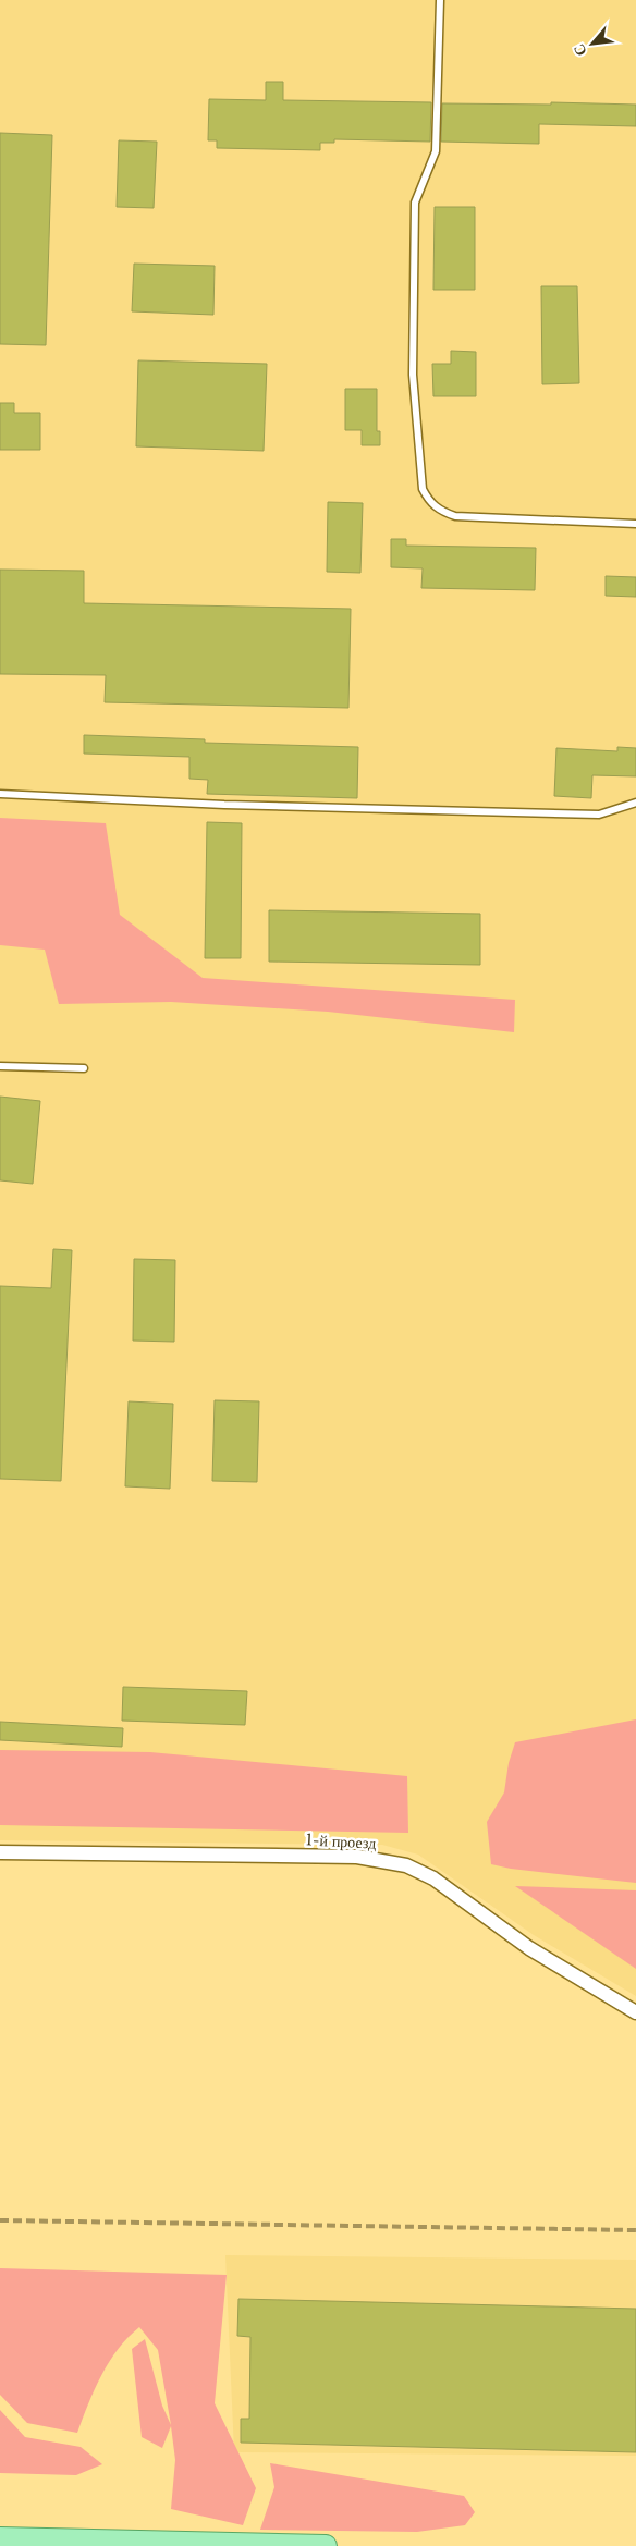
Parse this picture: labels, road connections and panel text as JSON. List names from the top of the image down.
{
  "streets": {
    "street": ["1-й проезд"]
  },
  "north": "bottom left"
}
